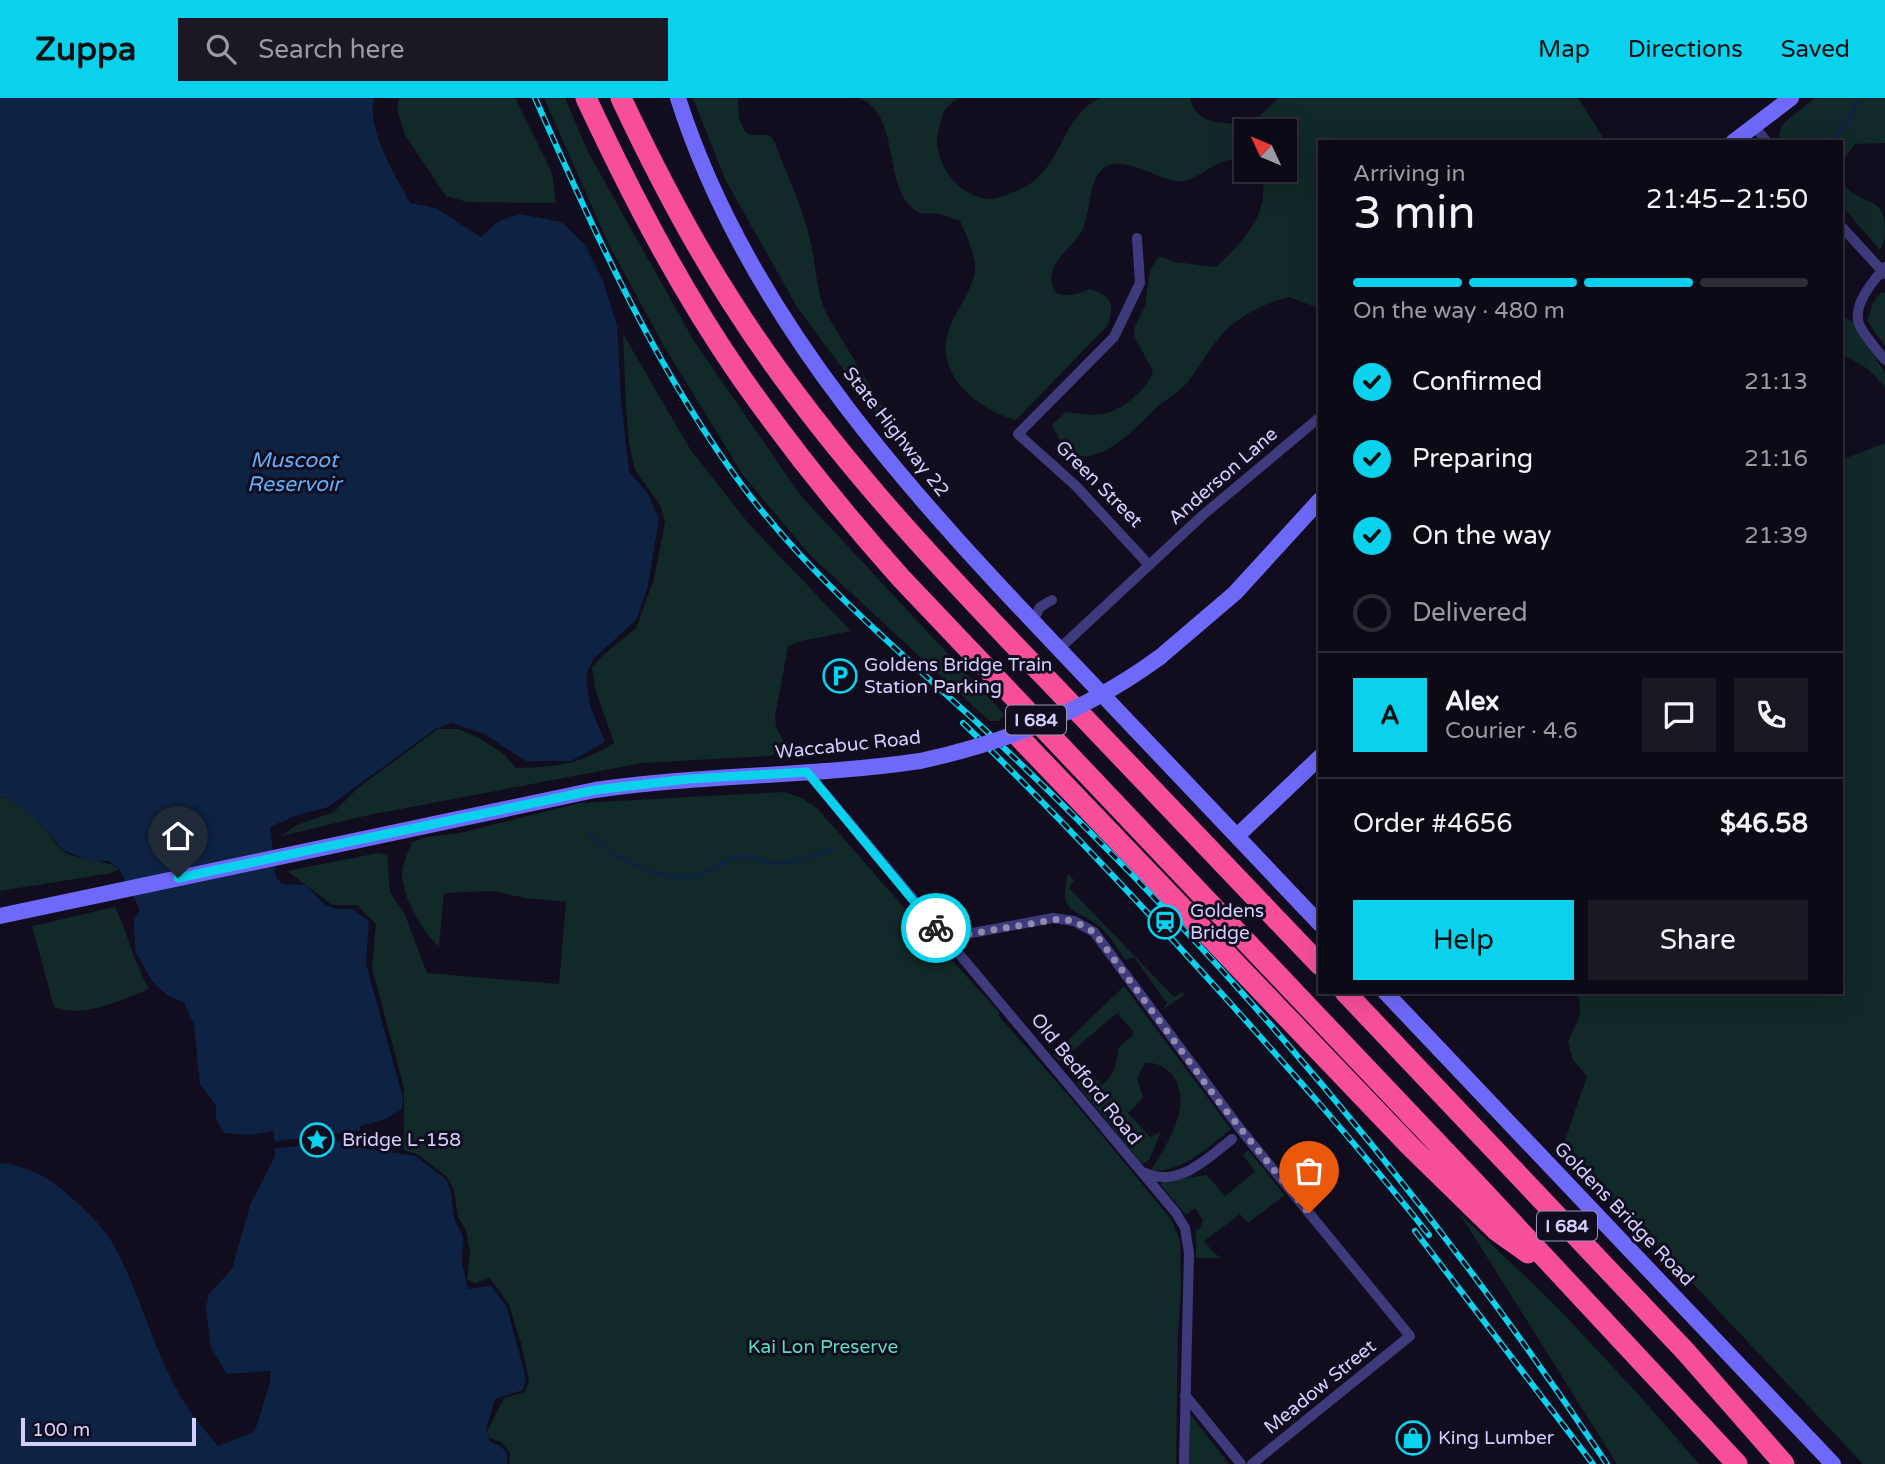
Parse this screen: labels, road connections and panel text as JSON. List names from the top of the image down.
{
  "streets": {
    "highway": ["I 684"],
    "main road": ["State Highway 22", "Waccabuc Road", "Goldens Bridge Road"],
    "street": [
      "Anderson Lane",
      "Green Street",
      "Old Bedford Road",
      "Meadow Street"
    ]
  },
  "crossings": [
    ["State Highway 22", "Anderson Lane"],
    ["Anderson Lane", "Green Street"],
    ["Waccabuc Road", "Old Bedford Road"],
    ["Old Bedford Road", "Meadow Street"]
  ],
  "water": ["Muscoot Reservoir"],
  "parks": ["Kai Lon Preserve"],
  "places": {
    "parking": ["Goldens Bridge Train Station Parking"],
    "station": ["Goldens Bridge"],
    "place": ["Bridge L-158"],
    "shop": ["King Lumber"]
  },
  "scale_bar": "100 m",
  "north": "top left",
  "page": {
    "header": "Zuppa",
    "search": "Search here",
    "nav": ["Map", "Directions", "Saved"],
    "heading": ["3 min", "Arriving in", "21:45–21:50"],
    "panel": [
      "Alex",
      "Courier · 4.6",
      "Order #4656",
      "$46.58"
    ],
    "bar": "On the way · 480 m",
    "list": [
      ["Confirmed", "21:13"],
      ["Preparing", "21:16"],
      ["On the way", "21:39"],
      "Delivered"
    ],
    "round": "A",
    "buttons": ["Help", "Share"],
    "scale": "100 m"
  }
}
